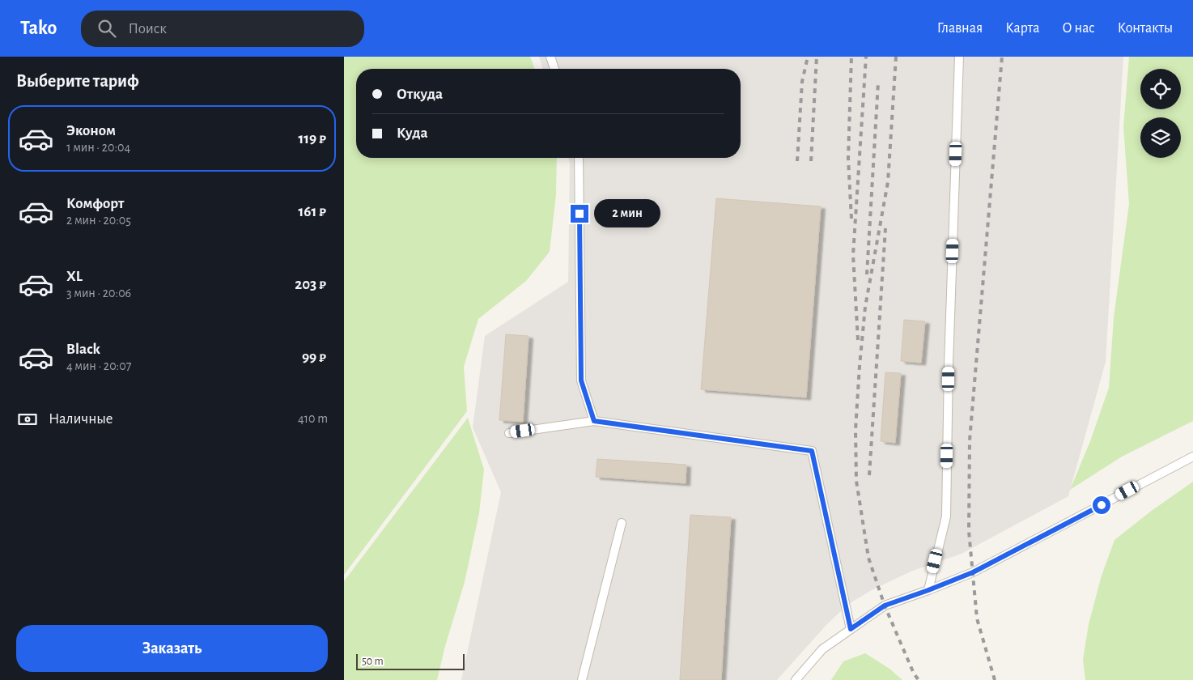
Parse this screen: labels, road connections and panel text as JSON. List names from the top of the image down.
{
  "scale_bar": "50 m",
  "page": {
    "header": "Tako",
    "search": "Поиск",
    "nav": [
      "Главная",
      "Карта",
      "О нас",
      "Контакты"
    ],
    "heading": "Выберите тариф",
    "banner": ["Откуда", "Куда"],
    "list": [
      {
        "name": "Эконом",
        "note": "1 мин · 20:04",
        "value": "119 ₽"
      },
      {
        "name": "Комфорт",
        "note": "2 мин · 20:05",
        "value": "161 ₽"
      },
      {
        "name": "XL",
        "note": "3 мин · 20:06",
        "value": "203 ₽"
      },
      {
        "name": "Black",
        "note": "4 мин · 20:07",
        "value": "99 ₽"
      }
    ],
    "bubble": "2 мин",
    "pay": ["Наличные", "410 m"],
    "buttons": "Заказать",
    "scale": "50 m"
  }
}
